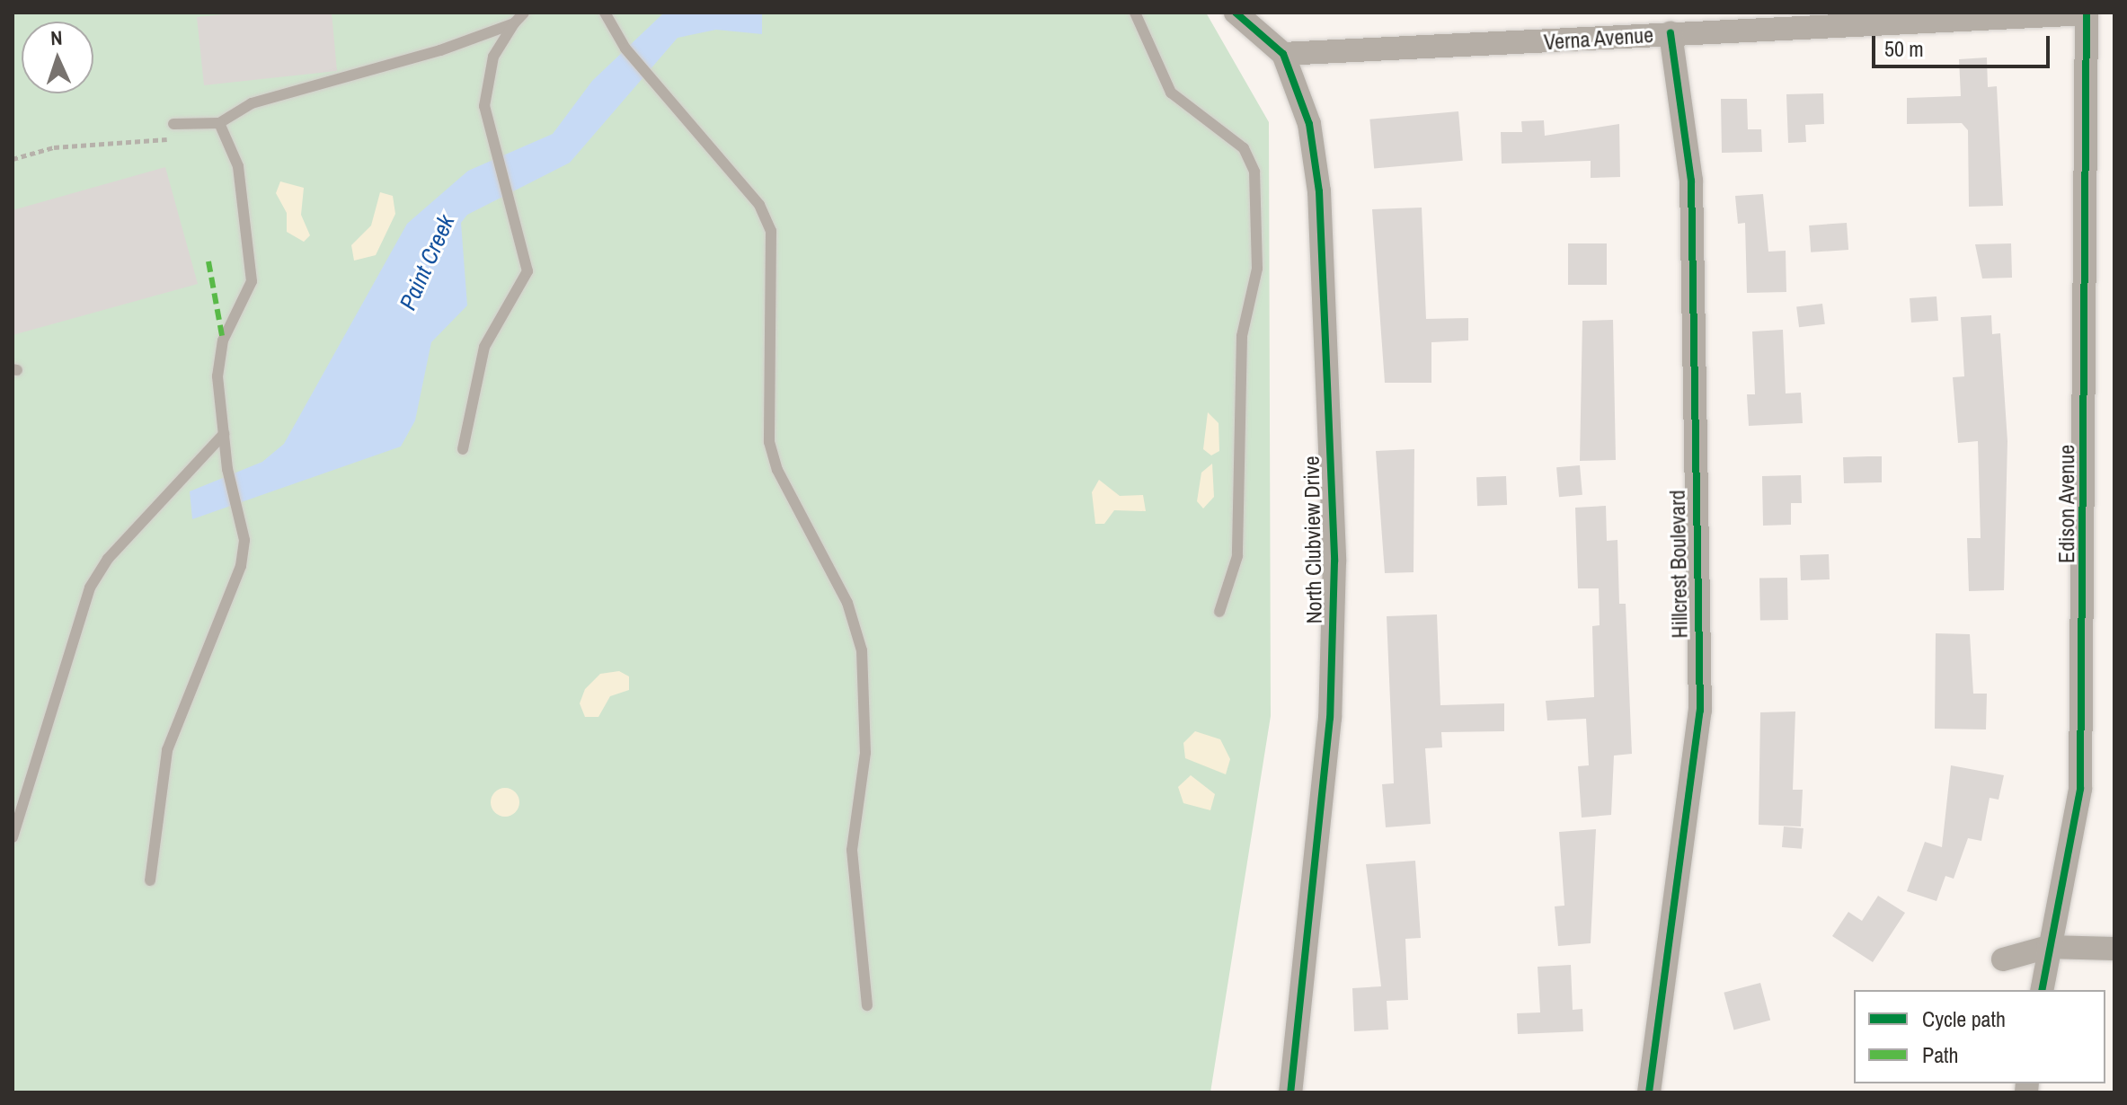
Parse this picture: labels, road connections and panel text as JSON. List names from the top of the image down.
{
  "streets": {
    "street": [
      "Verna Avenue",
      "Edison Avenue",
      "North Clubview Drive",
      "Hillcrest Boulevard"
    ]
  },
  "crossings": [
    ["Verna Avenue", "Edison Avenue"],
    ["Verna Avenue", "North Clubview Drive"],
    ["Verna Avenue", "Hillcrest Boulevard"]
  ],
  "water": ["Paint Creek"],
  "legend": ["Cycle path", "Path"],
  "scale_bar": "50 m",
  "north": "top"
}
